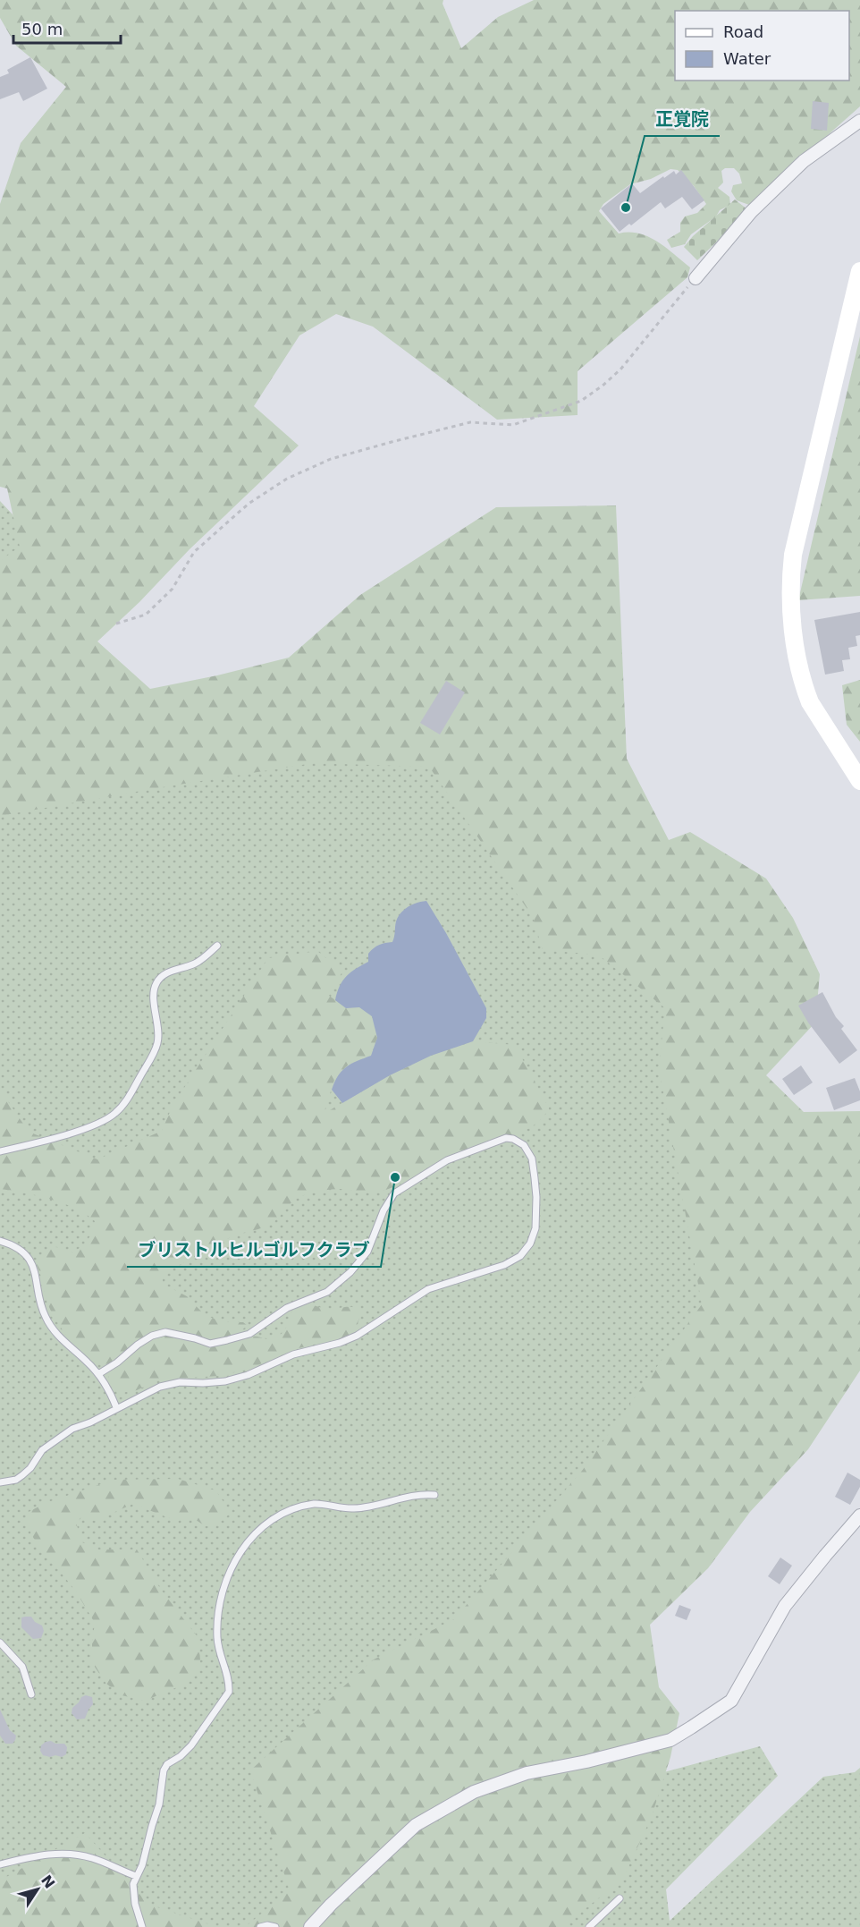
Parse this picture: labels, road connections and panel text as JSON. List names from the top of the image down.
{
  "places": ["正覚院", "ブリストルヒルゴルフクラブ"],
  "legend": ["Road", "Water"],
  "scale_bar": "50 m",
  "north": "top right"
}
